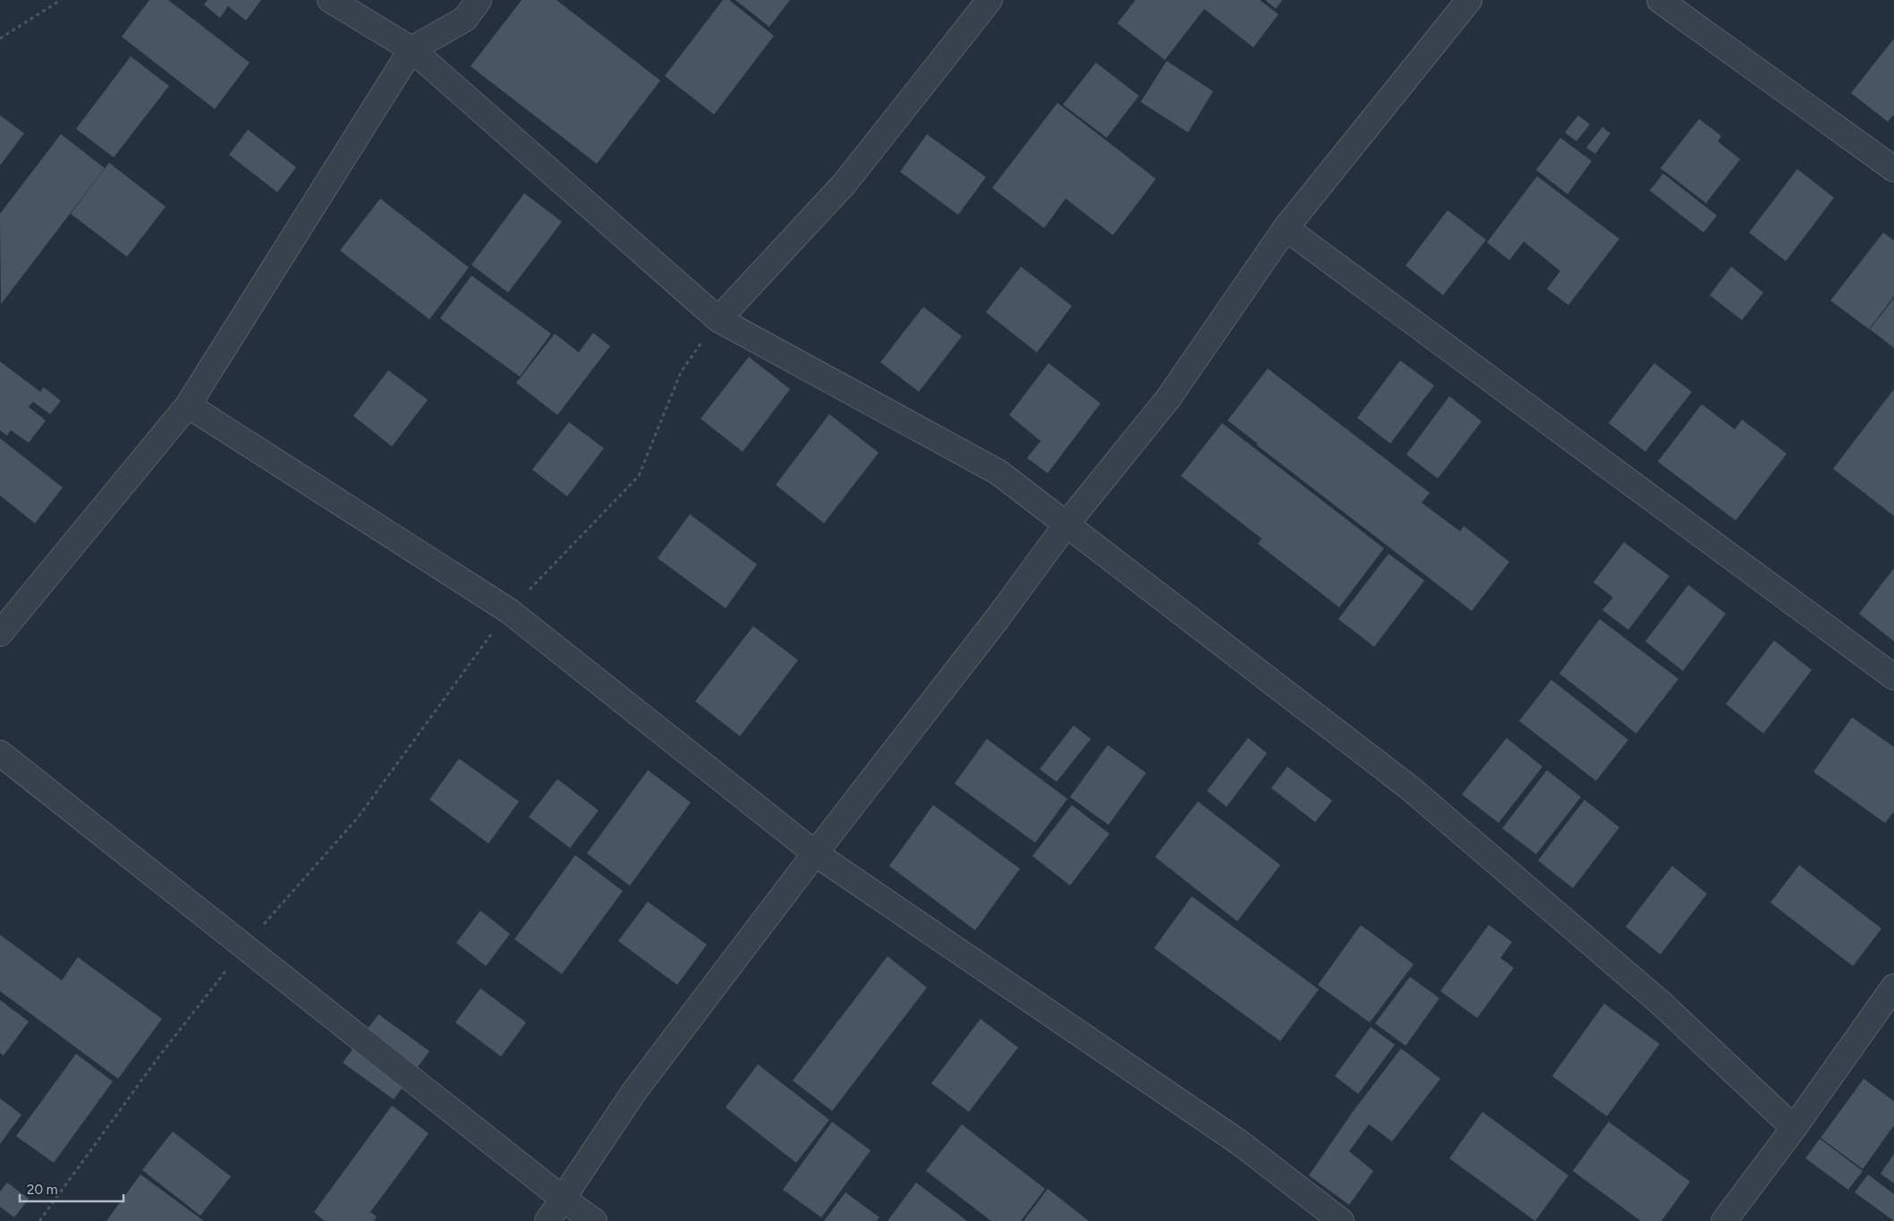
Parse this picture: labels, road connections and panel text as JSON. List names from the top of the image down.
{
  "scale_bar": "20 m"
}
